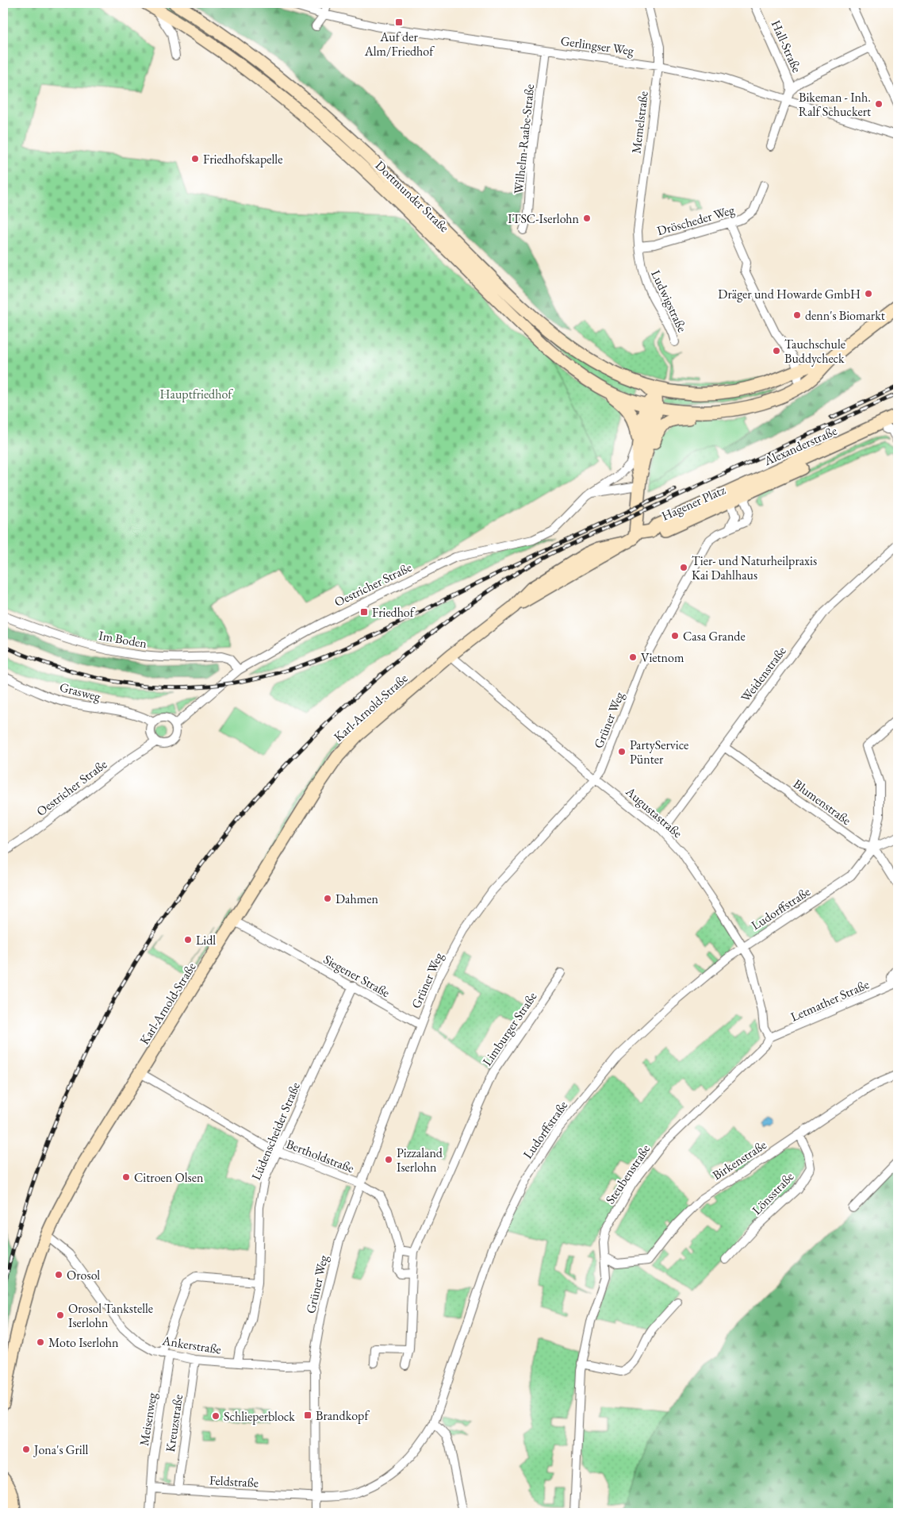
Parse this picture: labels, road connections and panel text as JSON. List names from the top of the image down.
{
  "streets": {
    "main road": [
      "Dortmunder Straße",
      "Alexanderstraße",
      "Hagener Platz",
      "Karl-Arnold-Straße"
    ],
    "street": [
      "Gerlingser Weg",
      "Hall-Straße",
      "Memelstraße",
      "Wilhelm-Raabe-Straße",
      "Dröscheder Weg",
      "Ludwigstraße",
      "Oestricher Straße",
      "Im Boden",
      "Weidenstraße",
      "Grasweg",
      "Grüner Weg",
      "Blumenstraße",
      "Augustastraße",
      "Ludorffstraße",
      "Siegener Straße",
      "Letmather Straße",
      "Limburger Straße",
      "Lüdenscheider Straße",
      "Bertholdstraße",
      "Birkenstraße",
      "Steubenstraße",
      "Lönsstraße",
      "Ankerstraße",
      "Meisenweg",
      "Kreuzstraße",
      "Feldstraße"
    ]
  },
  "crossings": [
    ["Gerlingser Weg", "Hall-Straße"],
    ["Gerlingser Weg", "Memelstraße"],
    ["Gerlingser Weg", "Wilhelm-Raabe-Straße"],
    ["Memelstraße", "Dröscheder Weg"],
    ["Memelstraße", "Ludwigstraße"],
    ["Dröscheder Weg", "Ludwigstraße"],
    ["Alexanderstraße", "Hagener Platz"],
    ["Alexanderstraße", "Grüner Weg"],
    ["Hagener Platz", "Karl-Arnold-Straße"],
    ["Hagener Platz", "Grüner Weg"],
    ["Oestricher Straße", "Im Boden"],
    ["Oestricher Straße", "Grasweg"],
    ["Weidenstraße", "Blumenstraße"],
    ["Weidenstraße", "Augustastraße"],
    ["Karl-Arnold-Straße", "Augustastraße"],
    ["Karl-Arnold-Straße", "Siegener Straße"],
    ["Karl-Arnold-Straße", "Bertholdstraße"],
    ["Karl-Arnold-Straße", "Ankerstraße"],
    ["Grüner Weg", "Augustastraße"],
    ["Grüner Weg", "Ludorffstraße"],
    ["Grüner Weg", "Siegener Straße"],
    ["Grüner Weg", "Bertholdstraße"],
    ["Grüner Weg", "Ankerstraße"],
    ["Grüner Weg", "Feldstraße"],
    ["Blumenstraße", "Ludorffstraße"],
    ["Augustastraße", "Ludorffstraße"],
    ["Augustastraße", "Letmather Straße"],
    ["Augustastraße", "Steubenstraße"],
    ["Ludorffstraße", "Feldstraße"],
    ["Siegener Straße", "Lüdenscheider Straße"],
    ["Letmather Straße", "Steubenstraße"],
    ["Lüdenscheider Straße", "Bertholdstraße"],
    ["Lüdenscheider Straße", "Ankerstraße"],
    ["Lüdenscheider Straße", "Meisenweg"],
    ["Birkenstraße", "Steubenstraße"],
    ["Birkenstraße", "Lönsstraße"],
    ["Ankerstraße", "Meisenweg"],
    ["Ankerstraße", "Kreuzstraße"],
    ["Meisenweg", "Feldstraße"],
    ["Kreuzstraße", "Feldstraße"]
  ],
  "parks": ["Hauptfriedhof"],
  "places": {
    "transit": ["Auf der Alm/Friedhof", "Friedhof", "Brandkopf"],
    "other": [
      "Bikeman - Inh. Ralf Schuckert",
      "Friedhofskapelle",
      "ITSC-Iserlohn",
      "Dräger und Howarde GmbH",
      "denn's Biomarkt",
      "Tauchschule Buddycheck",
      "Tier- und Naturheilpraxis Kai Dahlhaus",
      "Casa Grande",
      "Vietnom",
      "PartyService Pünter",
      "Dahmen",
      "Lidl",
      "Pizzaland Iserlohn",
      "Citroen Olsen",
      "Orosol",
      "Orosol Tankstelle Iserlohn",
      "Moto Iserlohn",
      "Schlieperblock",
      "Jona's Grill"
    ]
  }
}
